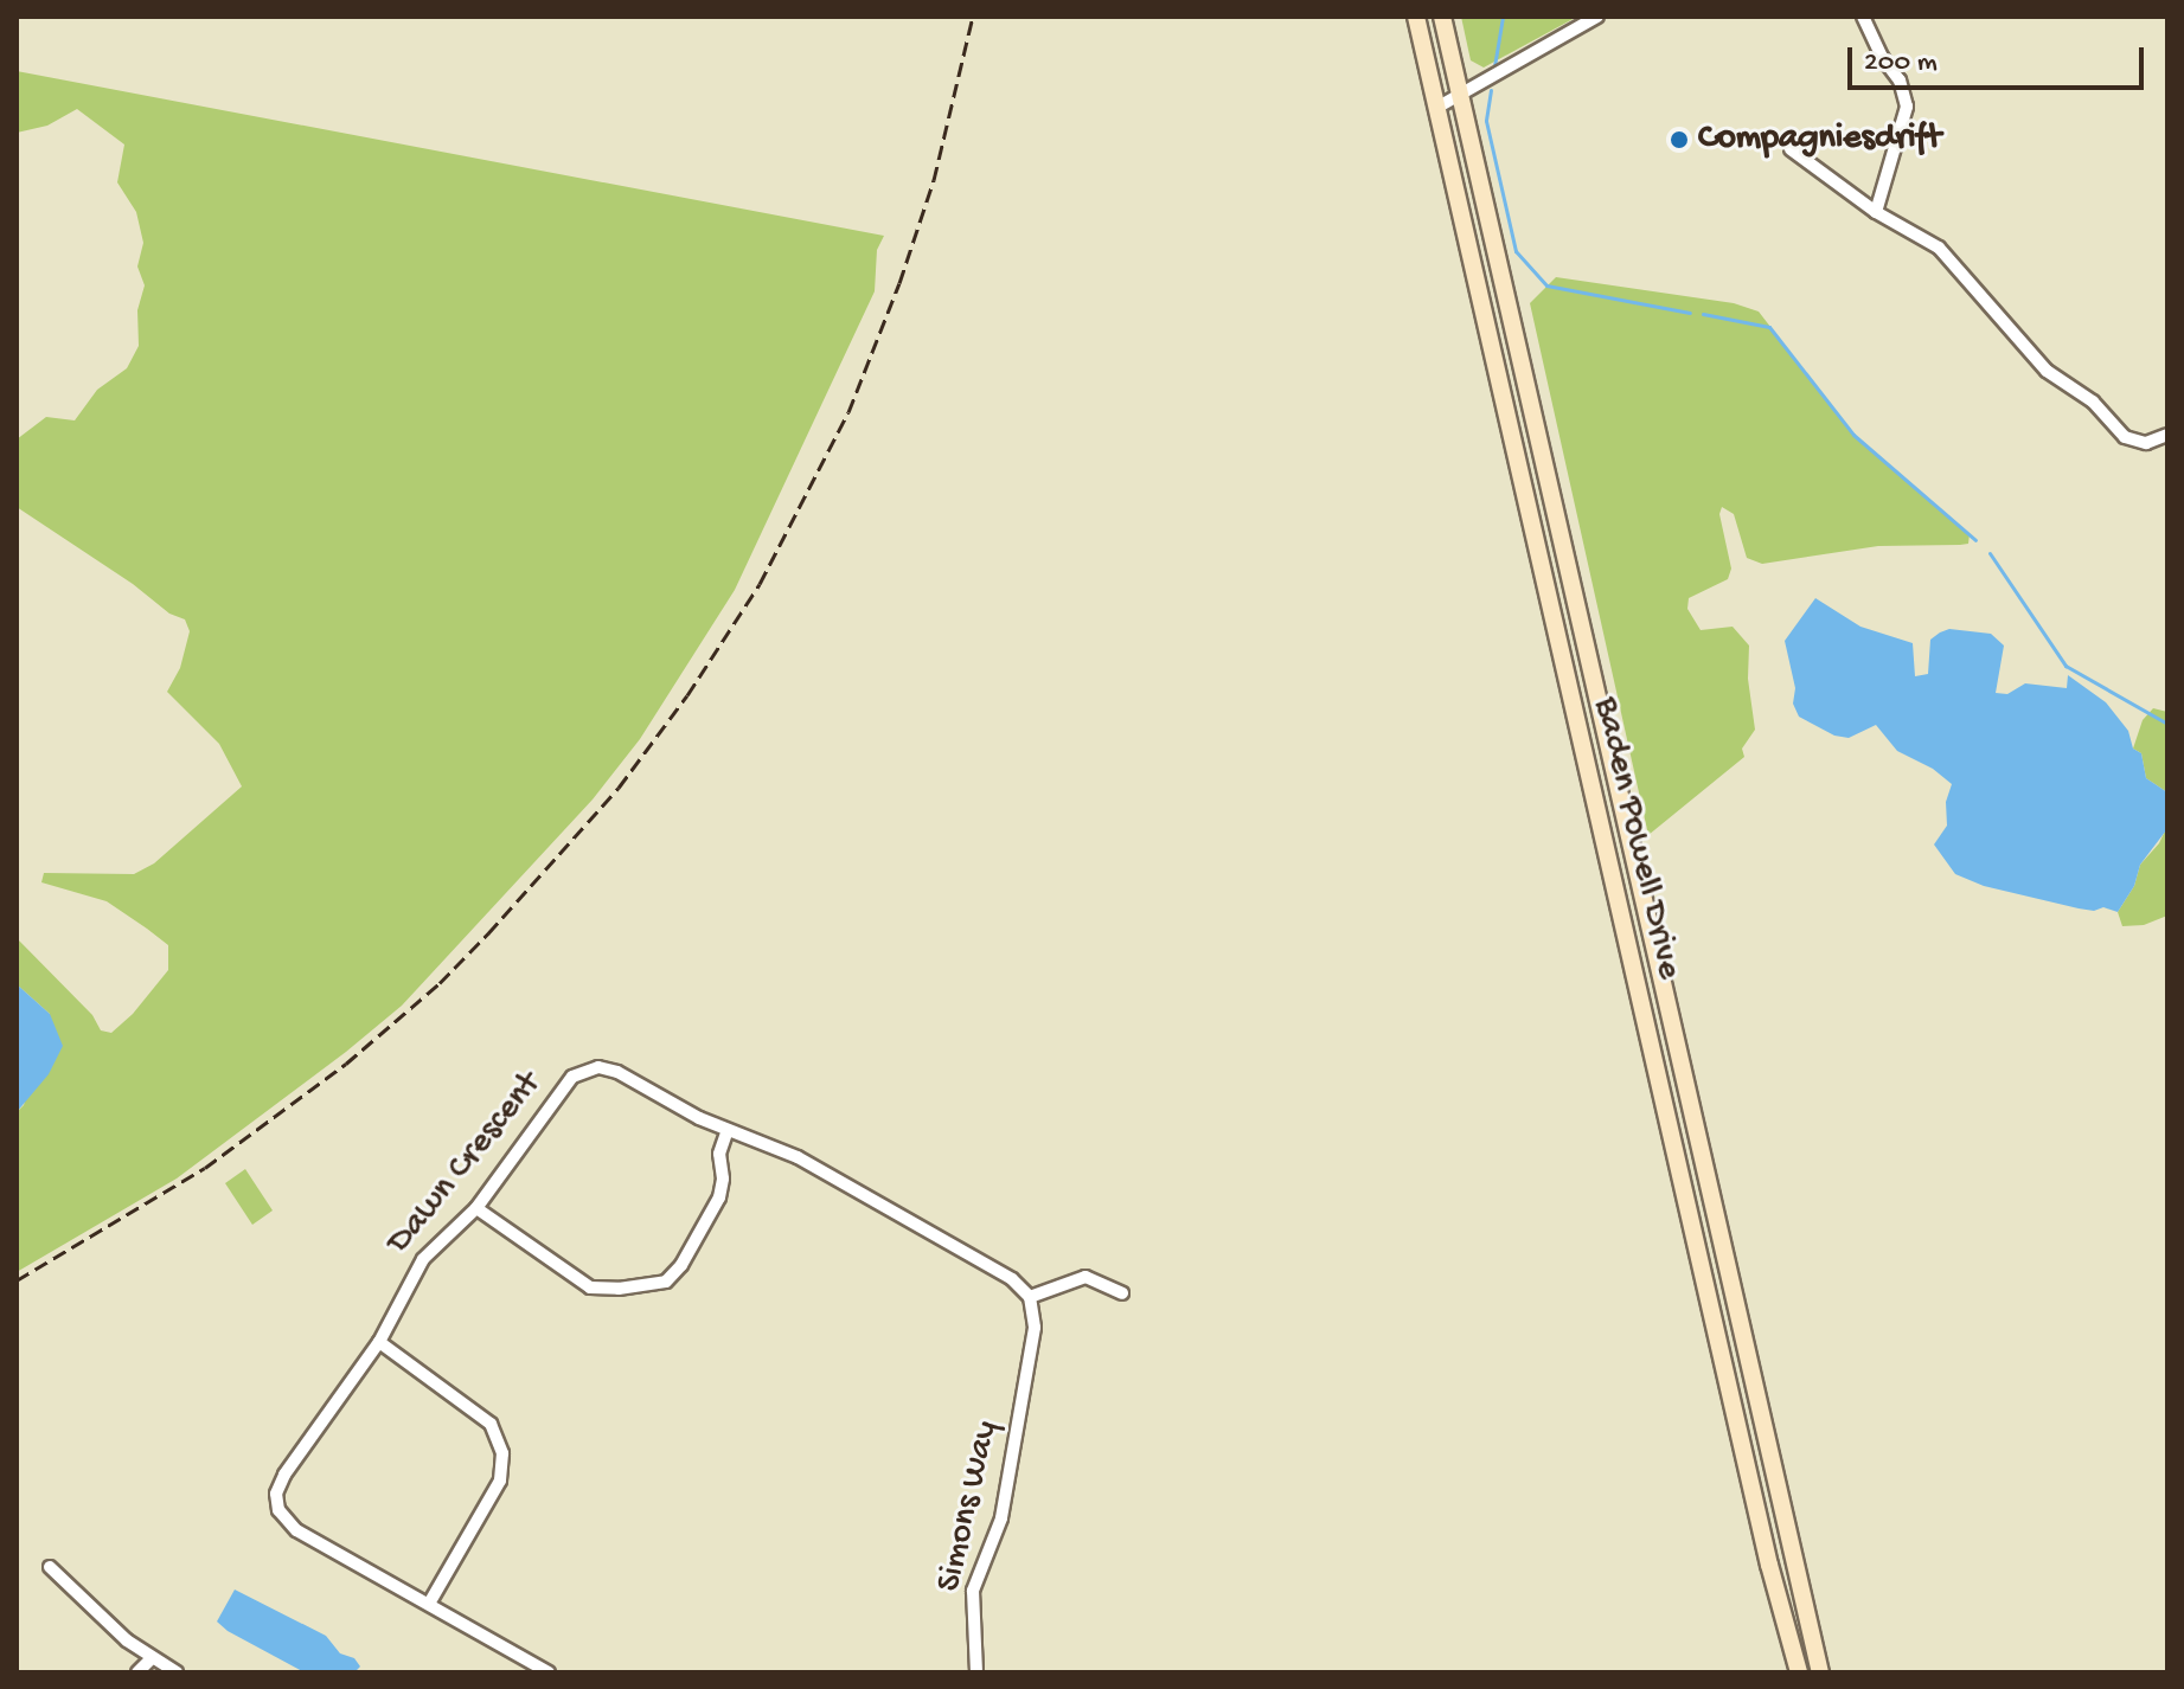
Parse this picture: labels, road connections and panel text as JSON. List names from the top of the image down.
{
  "streets": {
    "main road": ["Baden Powell Drive"],
    "street": ["Dawn Crescent", "Simons Way"]
  },
  "crossings": [
    ["Dawn Crescent", "Simons Way"]
  ],
  "places": ["Compagniesdrift"],
  "scale_bar": "200 m"
}
